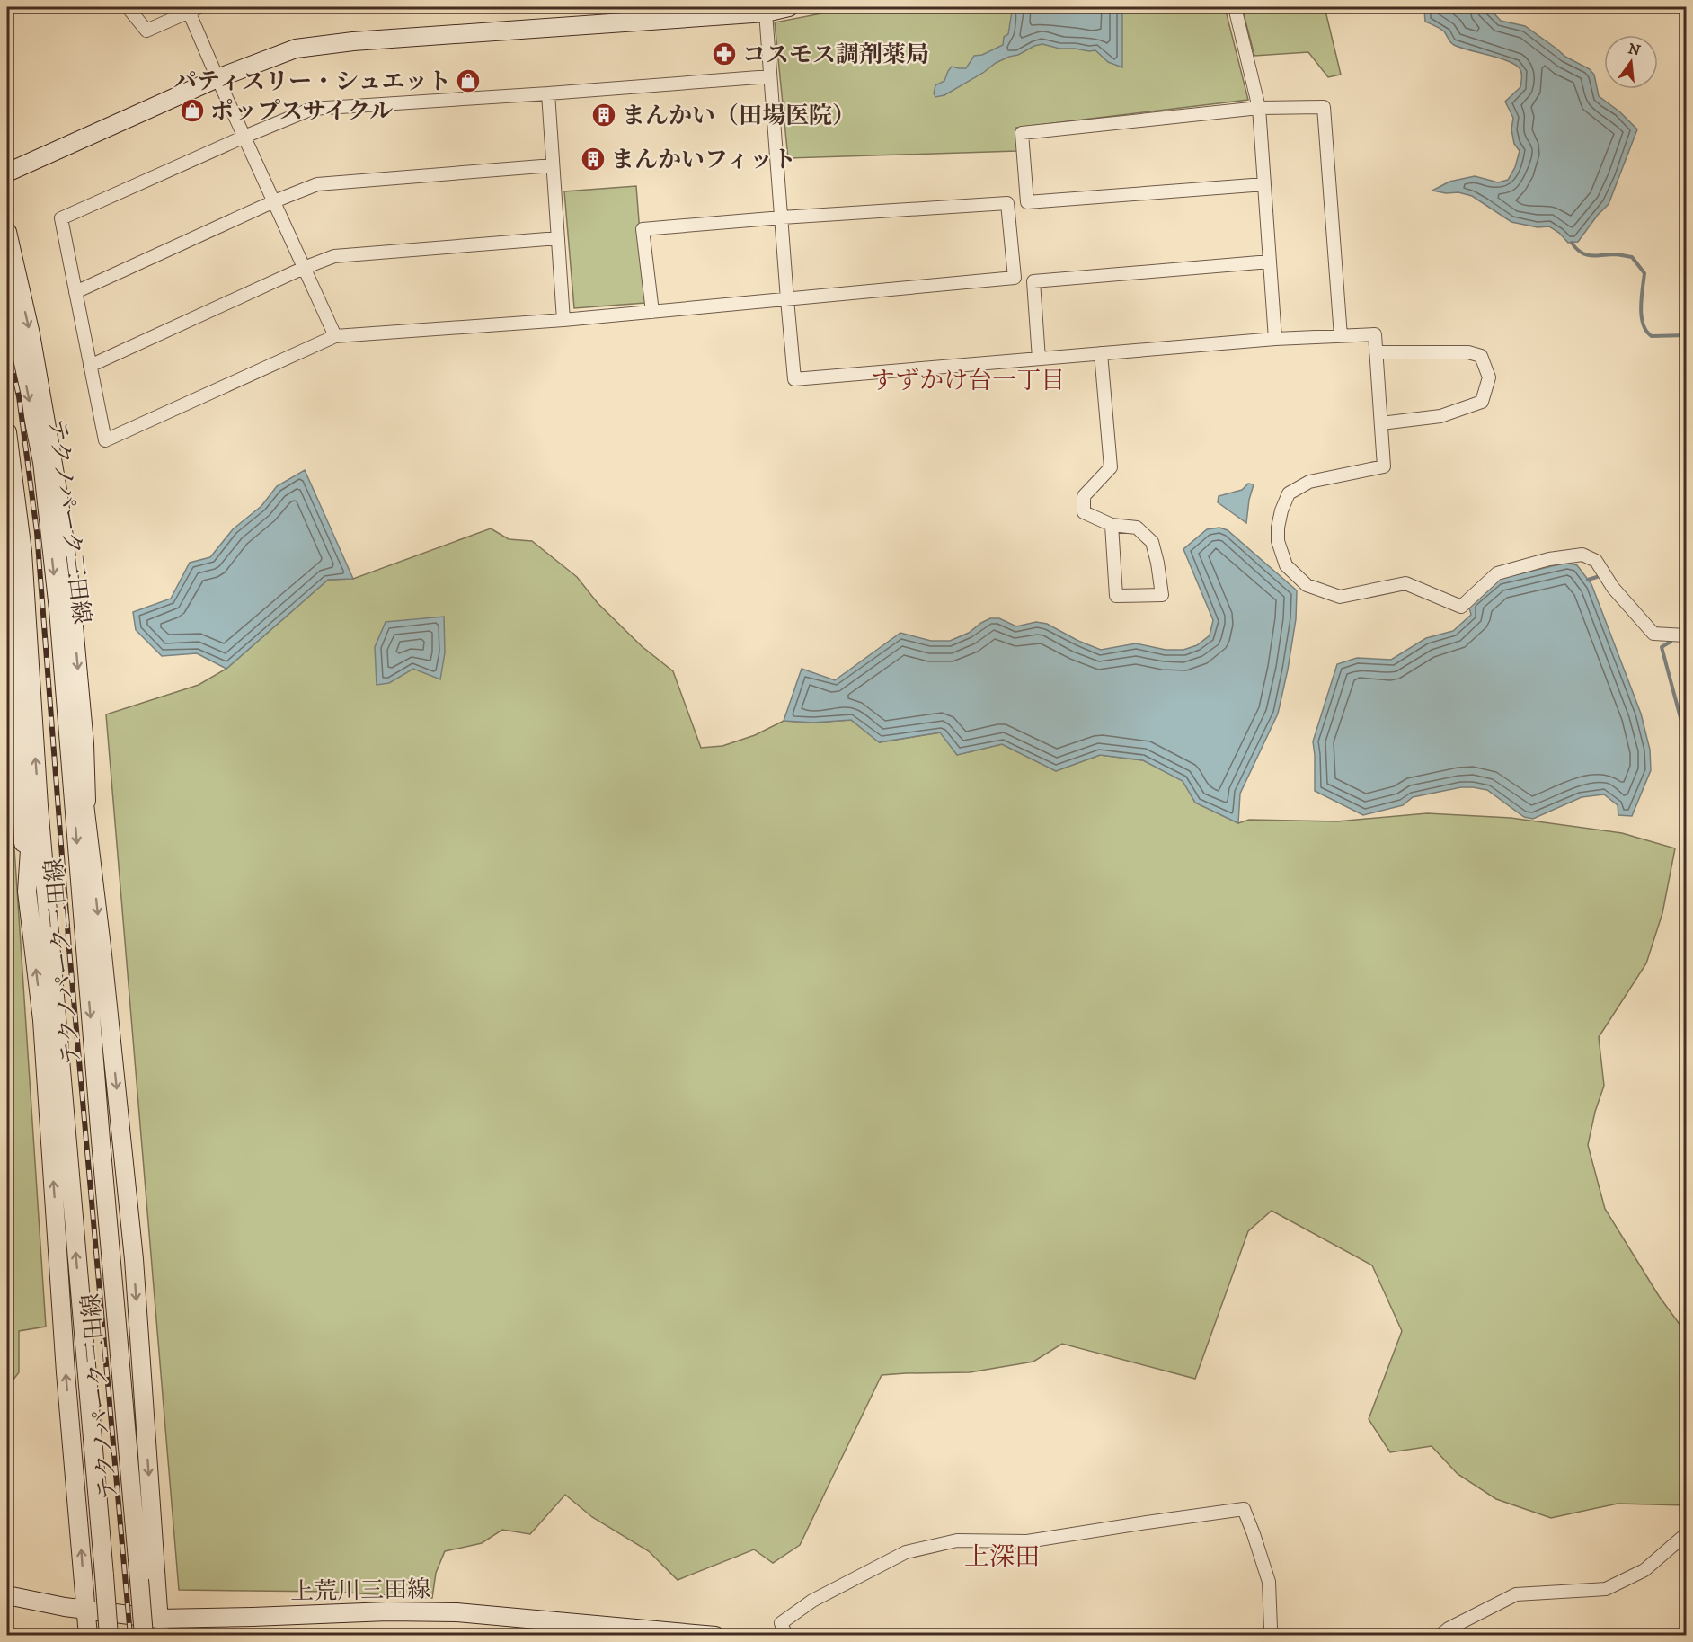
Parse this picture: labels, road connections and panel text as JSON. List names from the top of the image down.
{
  "streets": {
    "main road": ["テクノパーク三田線", "上荒川三田線"]
  },
  "districts": ["すずかけ台一丁目", "上深田"],
  "places": {
    "pharmacy": ["コスモス調剤薬局"],
    "shop": ["パティスリー・シュエット", "ポップスサイクル"],
    "building": ["まんかい（田場医院）", "まんかいフィット"]
  },
  "north": "top"
}
